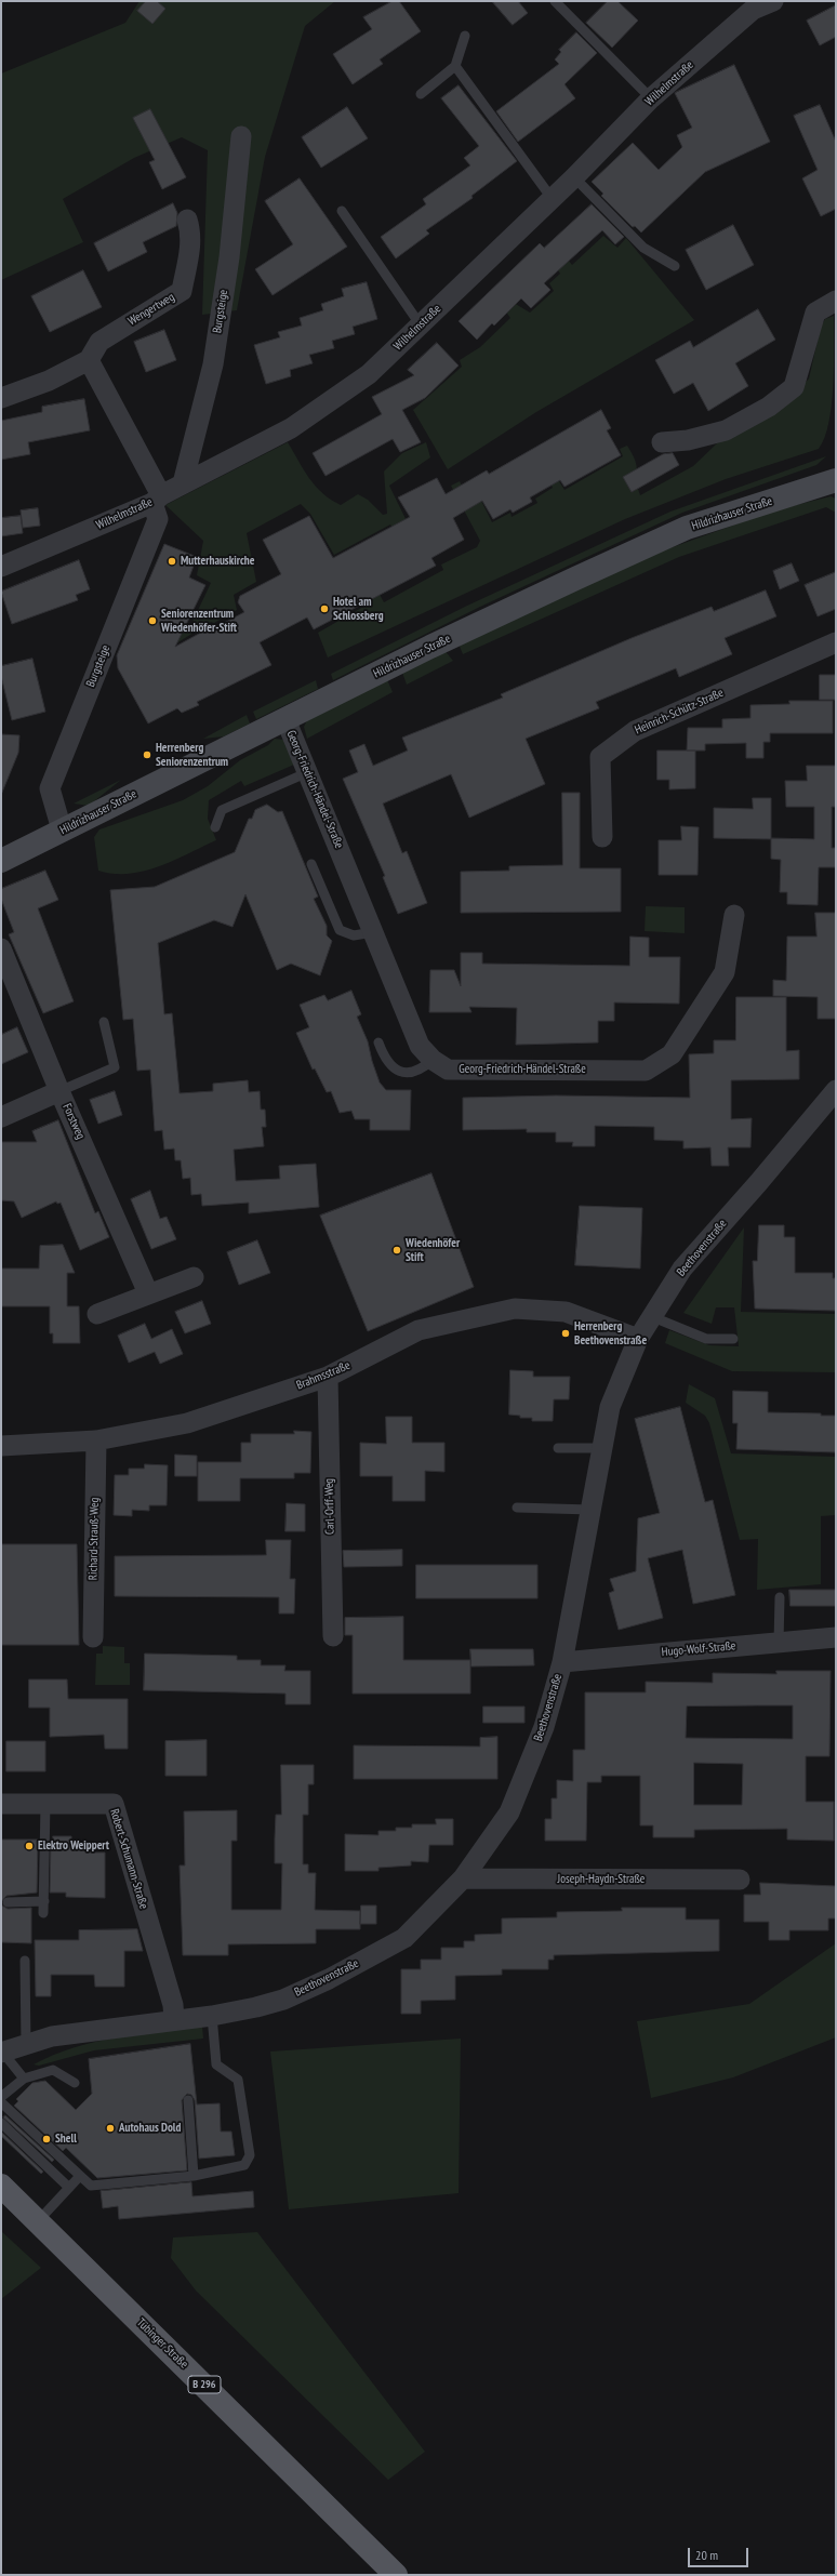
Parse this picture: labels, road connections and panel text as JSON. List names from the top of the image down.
{
  "streets": {
    "main road": ["Hildrizhauser Straße", "Tübinger Straße", "B 296"],
    "street": [
      "Wilhelmstraße",
      "Wengertweg",
      "Burgsteige",
      "Heinrich-Schütz-Straße",
      "Georg-Friedrich-Händel-Straße",
      "Forstweg",
      "Beethovenstraße",
      "Brahmsstraße",
      "Carl-Orff-Weg",
      "Richard-Strauß-Weg",
      "Hugo-Wolf-Straße",
      "Robert-Schumann-Straße",
      "Joseph-Haydn-Straße"
    ]
  },
  "crossings": [
    ["Wilhelmstraße", "Burgsteige"],
    ["Burgsteige", "Hildrizhauser Straße"],
    ["Hildrizhauser Straße", "Georg-Friedrich-Händel-Straße"],
    ["Beethovenstraße", "Brahmsstraße"],
    ["Beethovenstraße", "Hugo-Wolf-Straße"],
    ["Beethovenstraße", "Robert-Schumann-Straße"],
    ["Beethovenstraße", "Joseph-Haydn-Straße"],
    ["Brahmsstraße", "Carl-Orff-Weg"],
    ["Brahmsstraße", "Richard-Strauß-Weg"]
  ],
  "places": [
    "Mutterhauskirche",
    "Hotel am Schlossberg",
    "Seniorenzentrum Wiedenhöfer-Stift",
    "Herrenberg Seniorenzentrum",
    "Wiedenhöfer Stift",
    "Herrenberg Beethovenstraße",
    "Elektro Weippert",
    "Autohaus Dold",
    "Shell"
  ],
  "scale_bar": "20 m"
}
